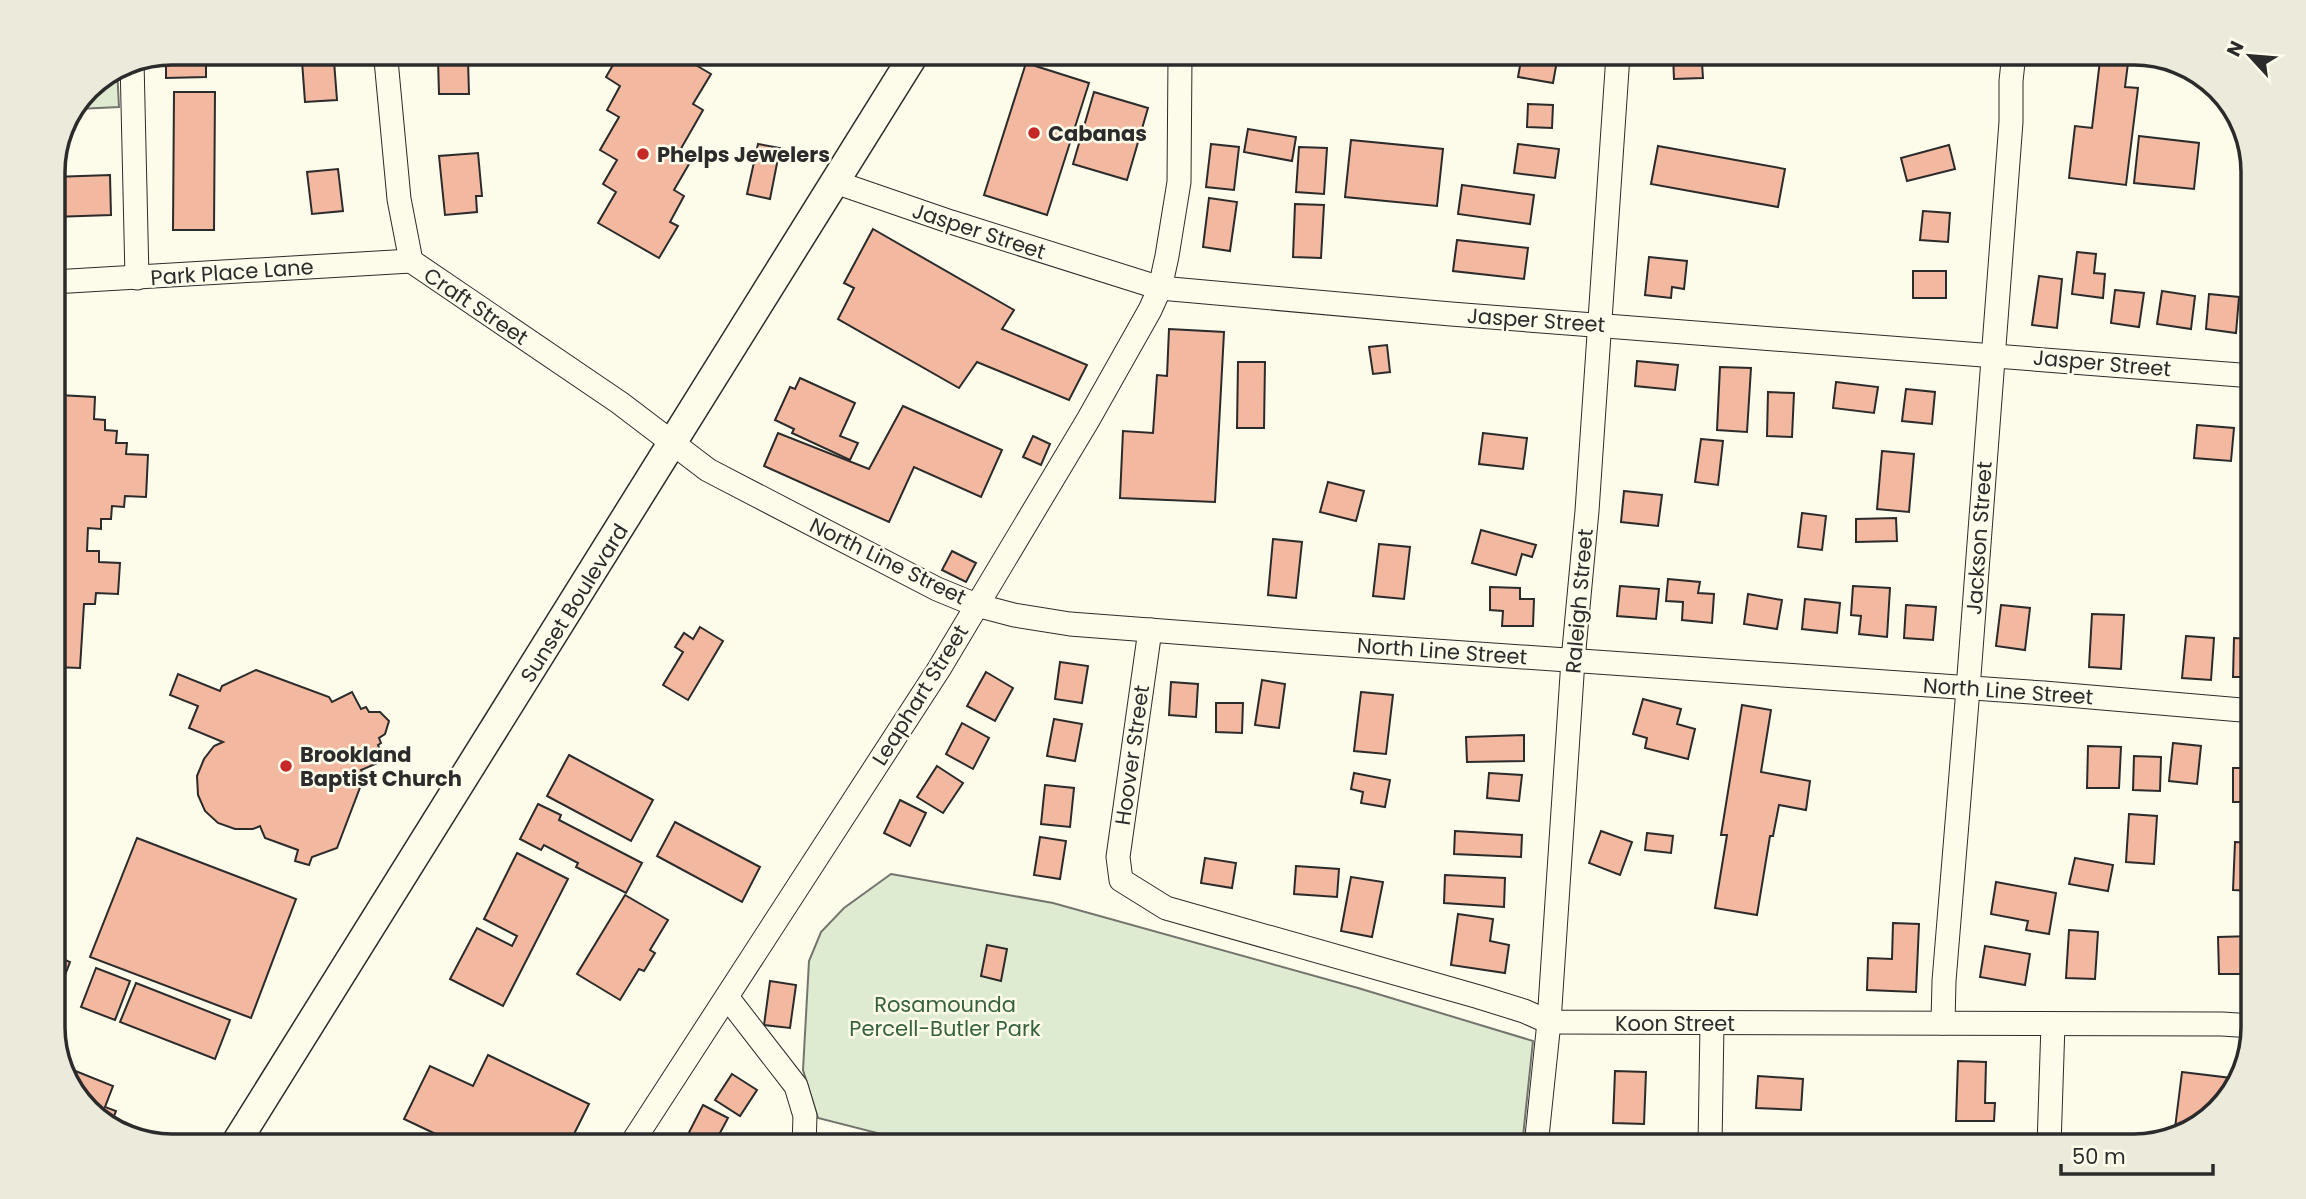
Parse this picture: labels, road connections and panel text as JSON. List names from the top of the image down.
{
  "streets": {
    "main road": ["Sunset Boulevard"],
    "street": [
      "Jasper Street",
      "Park Place Lane",
      "Craft Street",
      "Jackson Street",
      "North Line Street",
      "Raleigh Street",
      "Leaphart Street",
      "Hoover Street",
      "Koon Street"
    ]
  },
  "crossings": [
    ["Jasper Street", "Jackson Street"],
    ["Jasper Street", "Raleigh Street"],
    ["Jasper Street", "Sunset Boulevard"],
    ["Jasper Street", "Leaphart Street"],
    ["Park Place Lane", "Craft Street"],
    ["Craft Street", "North Line Street"],
    ["Craft Street", "Sunset Boulevard"],
    ["Jackson Street", "North Line Street"],
    ["Jackson Street", "Koon Street"],
    ["North Line Street", "Raleigh Street"],
    ["North Line Street", "Sunset Boulevard"],
    ["North Line Street", "Leaphart Street"],
    ["North Line Street", "Hoover Street"],
    ["Raleigh Street", "Koon Street"],
    ["Hoover Street", "Koon Street"]
  ],
  "parks": ["Rosamounda Percell-Butler Park"],
  "places": ["Cabanas", "Phelps Jewelers", "Brookland Baptist Church"],
  "scale_bar": "50 m",
  "north": "top left"
}
